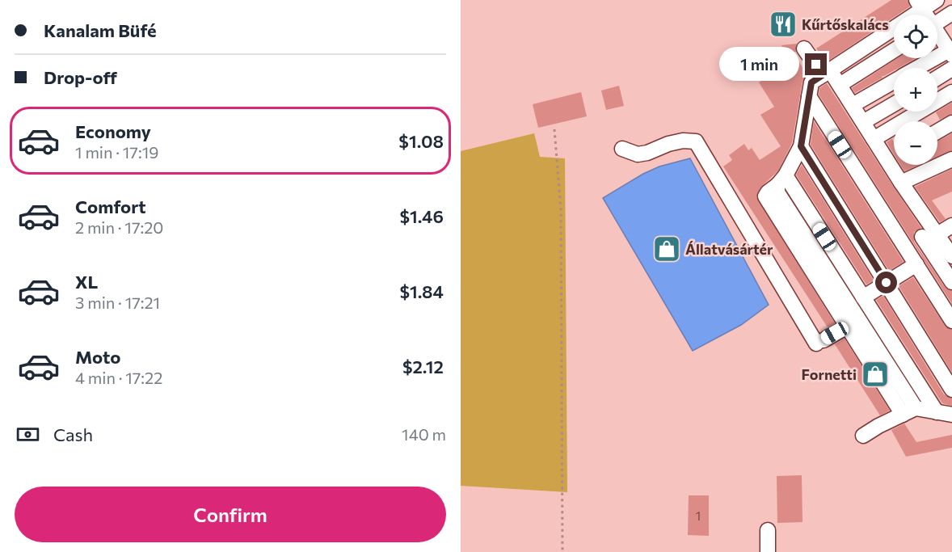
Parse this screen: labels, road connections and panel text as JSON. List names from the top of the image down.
{
  "places": {
    "restaurant": ["Kűrtőskalács"],
    "shop": ["Állatvásártér", "Fornetti"]
  },
  "house_numbers": ["1"],
  "page": {
    "banner": ["Kanalam Büfé", "Drop-off"],
    "map_buttons": ["+", "−"],
    "bubble": "1 min",
    "list": [
      {
        "name": "Economy",
        "note": "1 min · 17:19",
        "value": "$1.08"
      },
      {
        "name": "Comfort",
        "note": "2 min · 17:20",
        "value": "$1.46"
      },
      {
        "name": "XL",
        "note": "3 min · 17:21",
        "value": "$1.84"
      },
      {
        "name": "Moto",
        "note": "4 min · 17:22",
        "value": "$2.12"
      }
    ],
    "pay": ["Cash", "140 m"],
    "buttons": "Confirm"
  }
}
